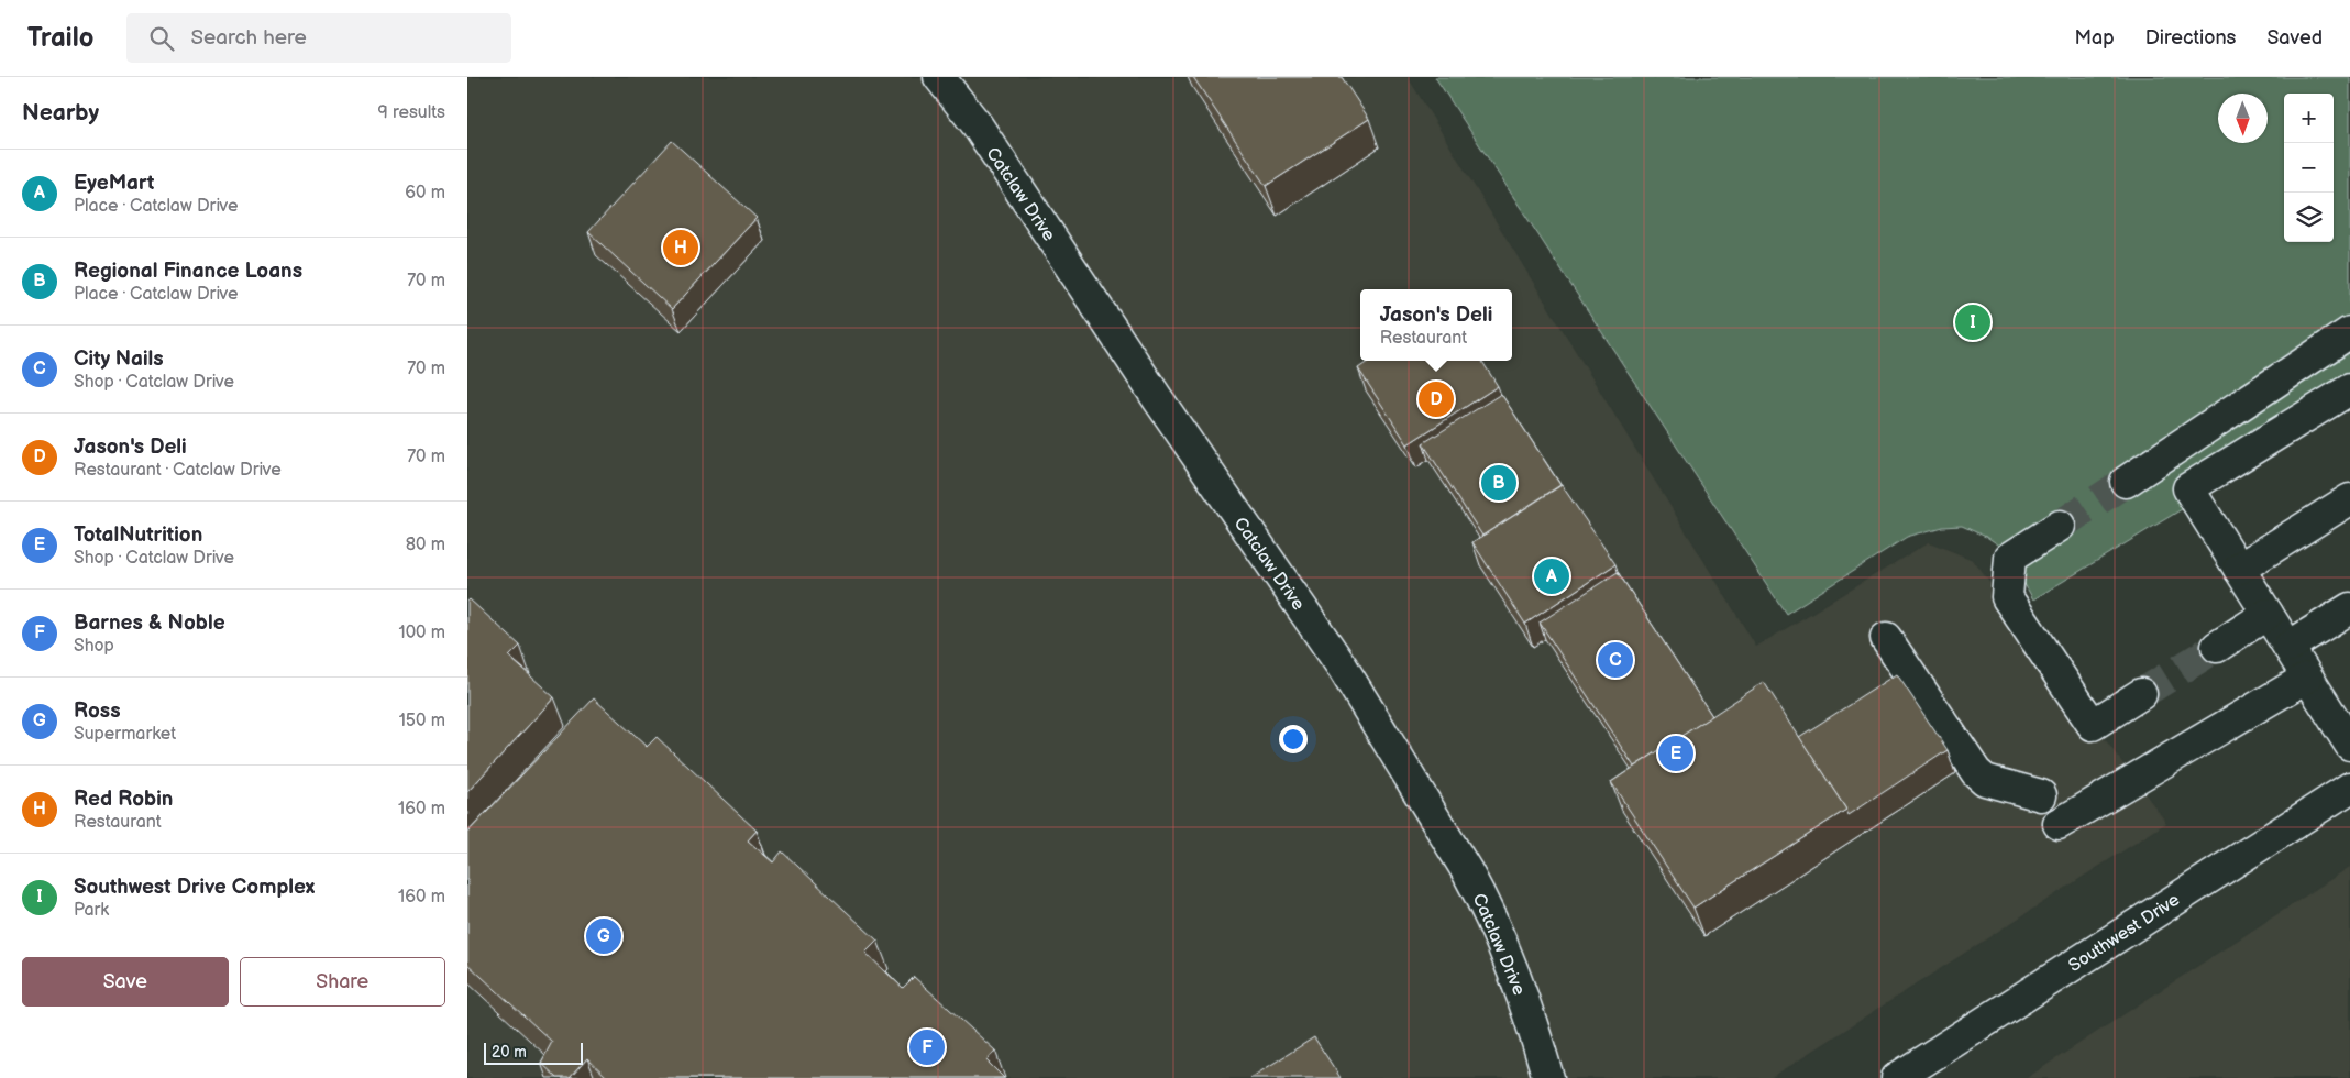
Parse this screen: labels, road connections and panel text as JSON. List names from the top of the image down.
{
  "streets": {
    "street": ["Catclaw Drive", "Southwest Drive"]
  },
  "scale_bar": "20 m",
  "north": "bottom",
  "page": {
    "header": "Trailo",
    "search": "Search here",
    "nav": ["Map", "Directions", "Saved"],
    "heading": ["Nearby", "9 results"],
    "map_buttons": ["+", "−"],
    "list": [
      {
        "mark": "A",
        "name": "EyeMart",
        "note": "Place · Catclaw Drive",
        "value": "60 m"
      },
      {
        "mark": "B",
        "name": "Regional Finance Loans",
        "note": "Place · Catclaw Drive",
        "value": "70 m"
      },
      {
        "mark": "C",
        "name": "City Nails",
        "note": "Shop · Catclaw Drive",
        "value": "70 m"
      },
      {
        "mark": "D",
        "name": "Jason's Deli",
        "note": "Restaurant · Catclaw Drive",
        "value": "70 m"
      },
      {
        "mark": "E",
        "name": "TotalNutrition",
        "note": "Shop · Catclaw Drive",
        "value": "80 m"
      },
      {
        "mark": "F",
        "name": "Barnes & Noble",
        "note": "Shop",
        "value": "100 m"
      },
      {
        "mark": "G",
        "name": "Ross",
        "note": "Supermarket",
        "value": "150 m"
      },
      {
        "mark": "H",
        "name": "Red Robin",
        "note": "Restaurant",
        "value": "160 m"
      },
      {
        "mark": "I",
        "name": "Southwest Drive Complex",
        "note": "Park",
        "value": "160 m"
      }
    ],
    "pins": [
      "H",
      "I",
      "D",
      "B",
      "A",
      "C",
      "E",
      "G",
      "F"
    ],
    "popup": ["Jason's Deli", "Restaurant"],
    "buttons": ["Save", "Share"],
    "scale": "20 m"
  }
}
